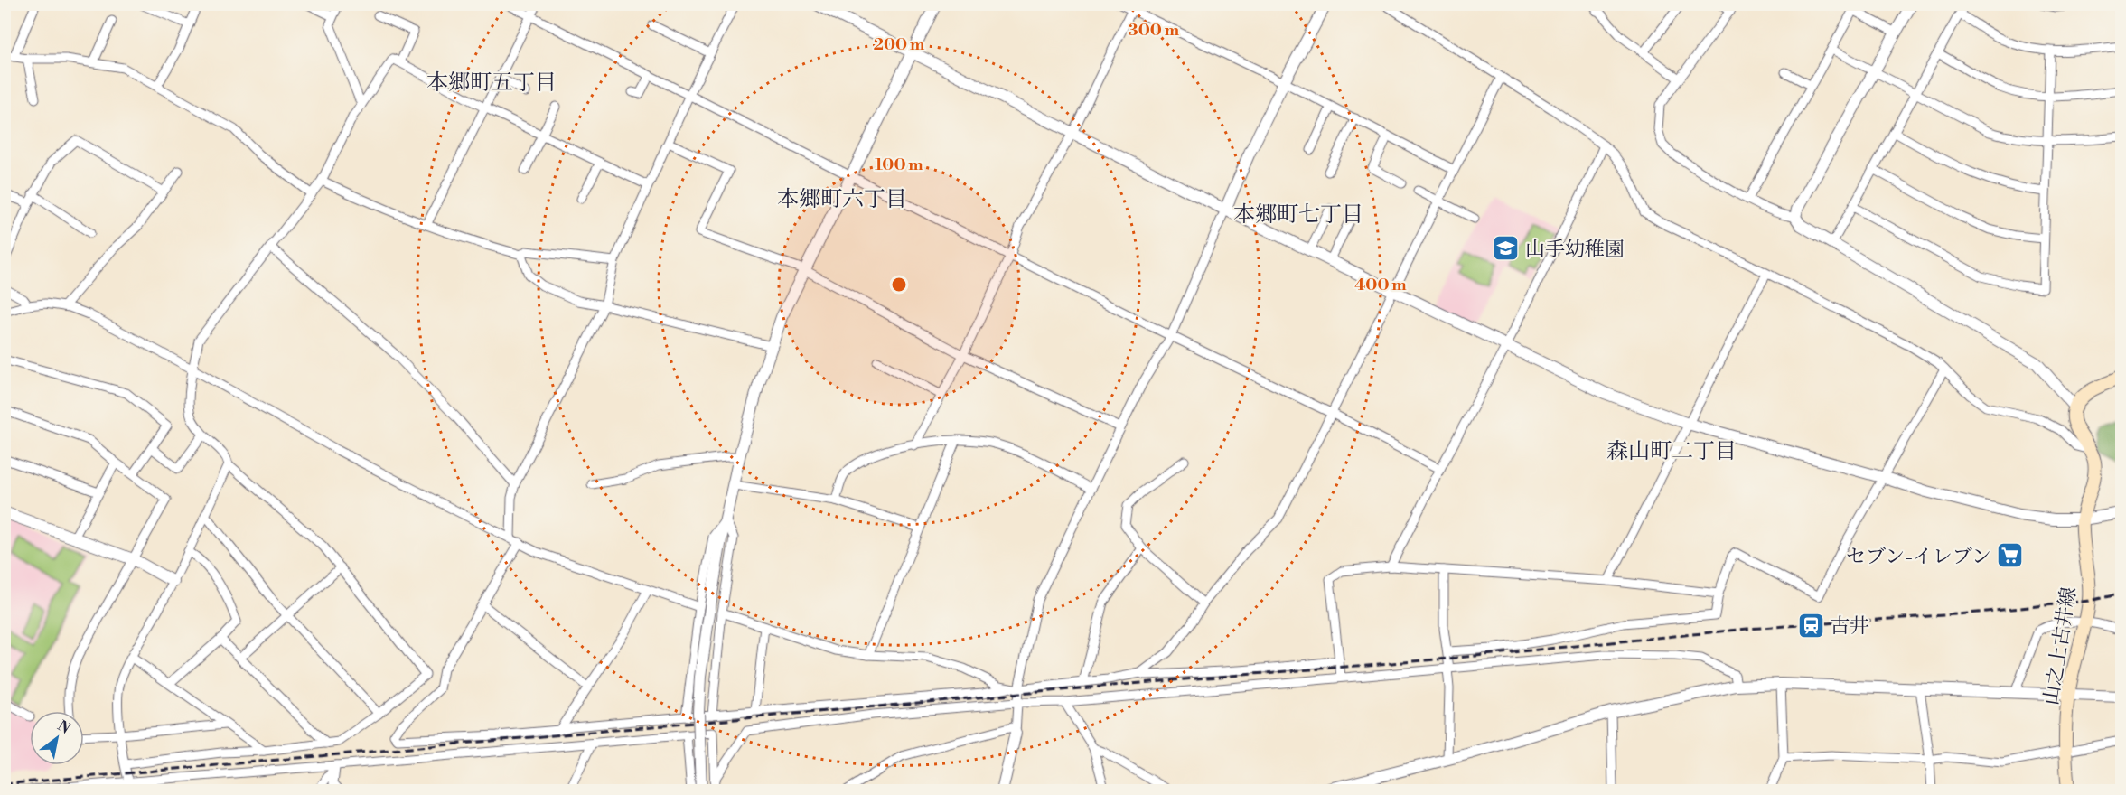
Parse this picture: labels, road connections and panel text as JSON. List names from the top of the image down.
{
  "streets": {
    "main road": ["山之上古井線"]
  },
  "districts": [
    "本郷町五丁目",
    "本郷町六丁目",
    "本郷町七丁目",
    "森山町二丁目"
  ],
  "places": {
    "school or university": ["山手幼稚園"],
    "supermarket": ["セブン-イレブン"],
    "station": ["古井"]
  },
  "north": "top right",
  "rings": [
    "300 m",
    "200 m",
    "100 m",
    "400 m"
  ]
}
